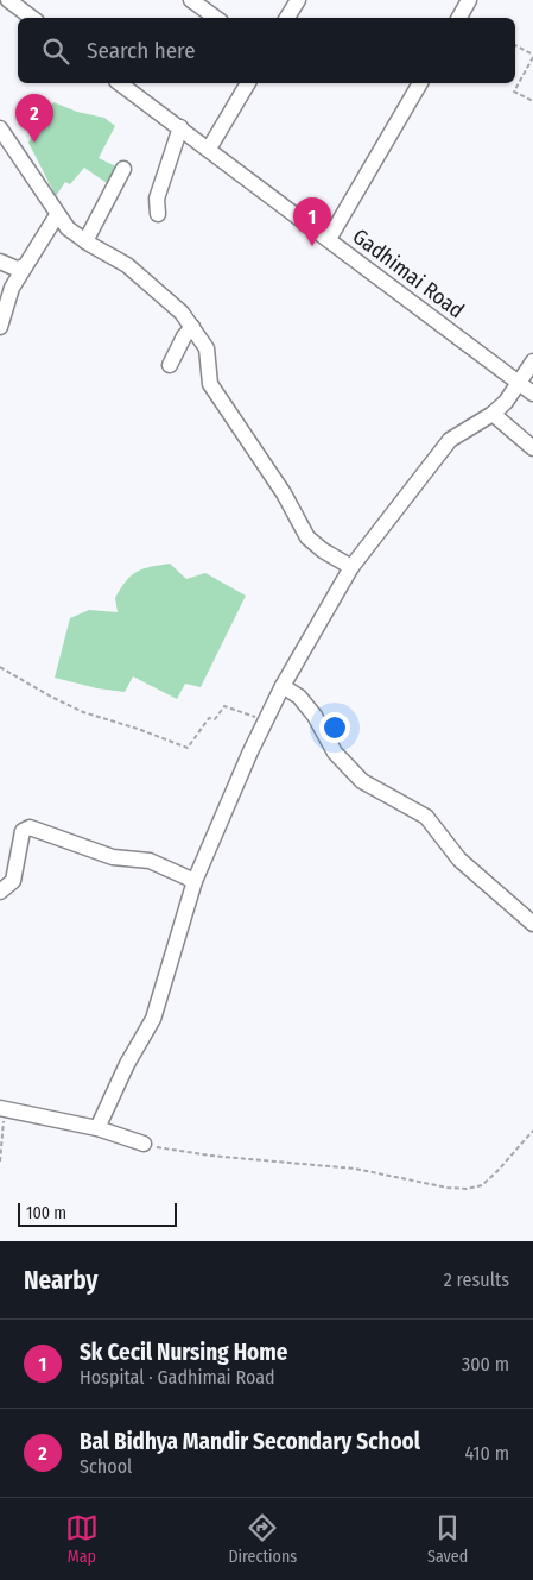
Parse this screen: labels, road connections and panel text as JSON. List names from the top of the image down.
{
  "streets": {
    "street": ["Gadhimai Road"]
  },
  "scale_bar": "100 m",
  "page": {
    "search": "Search here",
    "pins": ["2", "1"],
    "scale": "100 m",
    "heading": ["Nearby", "2 results"],
    "list": [
      {
        "mark": "1",
        "name": "Sk Cecil Nursing Home",
        "note": "Hospital · Gadhimai Road",
        "value": "300 m"
      },
      {
        "mark": "2",
        "name": "Bal Bidhya Mandir Secondary School",
        "note": "School",
        "value": "410 m"
      }
    ],
    "nav": ["Map", "Directions", "Saved"]
  }
}
